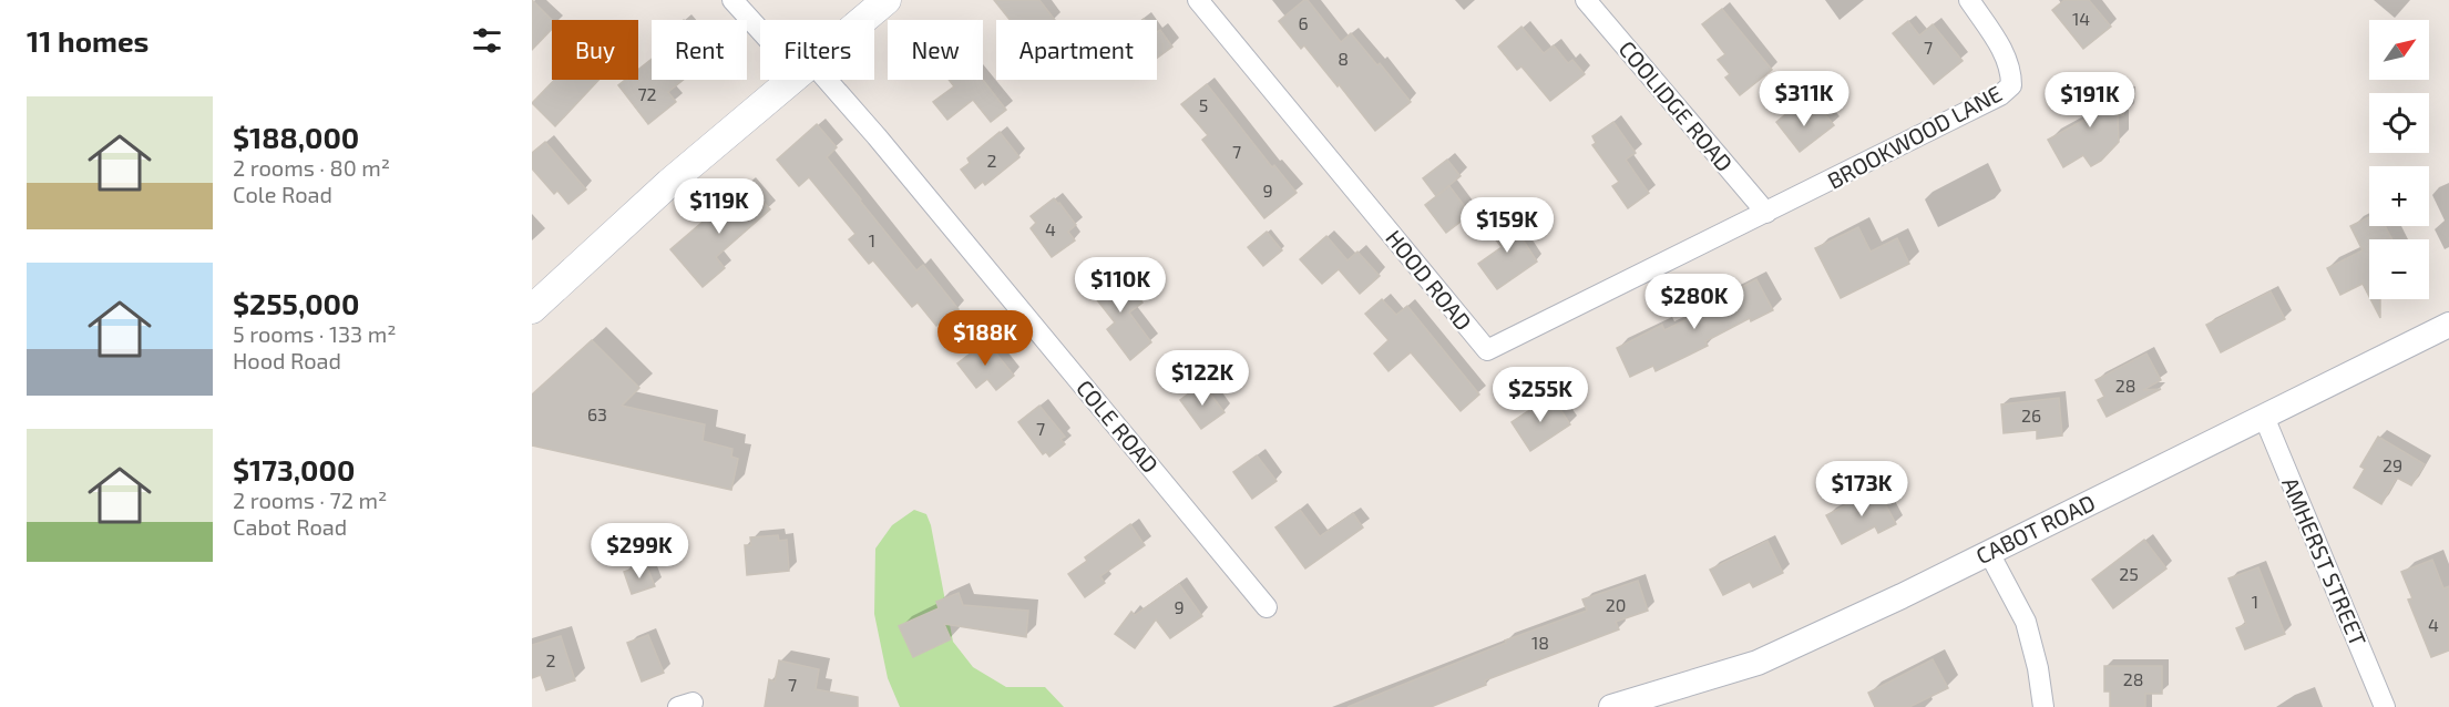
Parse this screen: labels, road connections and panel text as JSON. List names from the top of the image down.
{
  "streets": {
    "street": [
      "COOLIDGE ROAD",
      "BROOKWOOD LANE",
      "HOOD ROAD",
      "COLE ROAD",
      "CABOT ROAD",
      "AMHERST STREET"
    ]
  },
  "crossings": [
    ["COOLIDGE ROAD", "BROOKWOOD LANE"],
    ["COOLIDGE ROAD", "HOOD ROAD"],
    ["BROOKWOOD LANE", "HOOD ROAD"],
    ["CABOT ROAD", "AMHERST STREET"]
  ],
  "house_numbers": [
    "14",
    "6",
    "7",
    "8",
    "72",
    "5",
    "7",
    "2",
    "9",
    "4",
    "1",
    "28",
    "63",
    "26",
    "7",
    "29",
    "25",
    "1",
    "20",
    "9",
    "4",
    "18",
    "2",
    "28",
    "7"
  ],
  "north": "top right",
  "page": {
    "heading": "11 homes",
    "map_buttons": ["+", "−"],
    "chip": [
      "Buy",
      "Rent",
      "Filters",
      "New",
      "Apartment"
    ],
    "price": [
      "$311K",
      "$191K",
      "$119K",
      "$159K",
      "$110K",
      "$280K",
      "$188K",
      "$122K",
      "$255K",
      "$173K",
      "$299K"
    ],
    "list": [
      {
        "name": "$188,000",
        "note": "2 rooms · 80 m² · Cole Road"
      },
      {
        "name": "$255,000",
        "note": "5 rooms · 133 m² · Hood Road"
      },
      {
        "name": "$173,000",
        "note": "2 rooms · 72 m² · Cabot Road"
      }
    ]
  }
}
